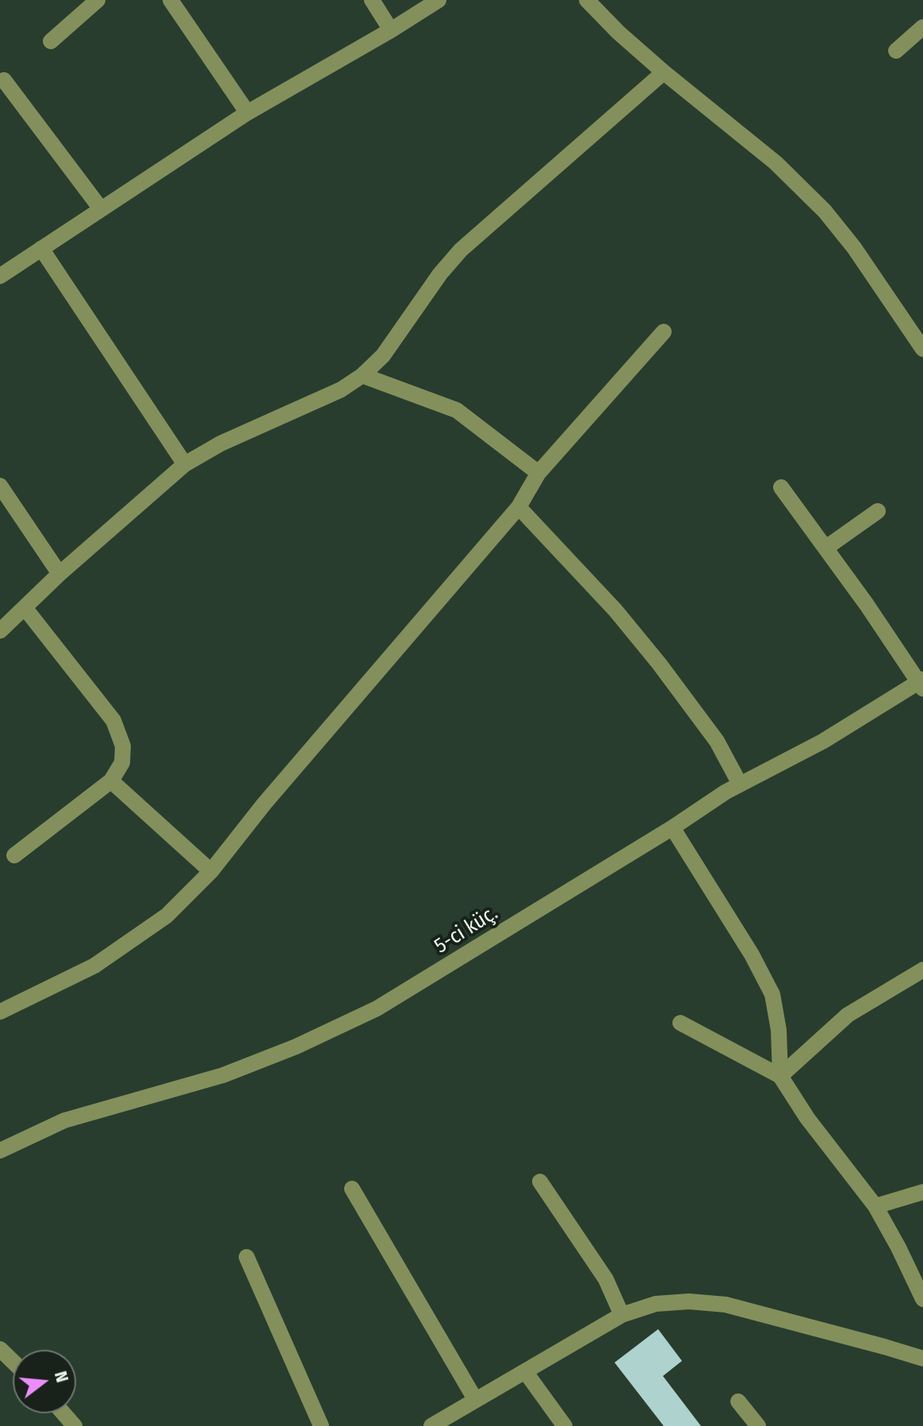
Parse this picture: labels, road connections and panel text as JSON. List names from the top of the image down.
{
  "streets": {
    "street": ["5-ci küç."]
  },
  "north": "right"
}
